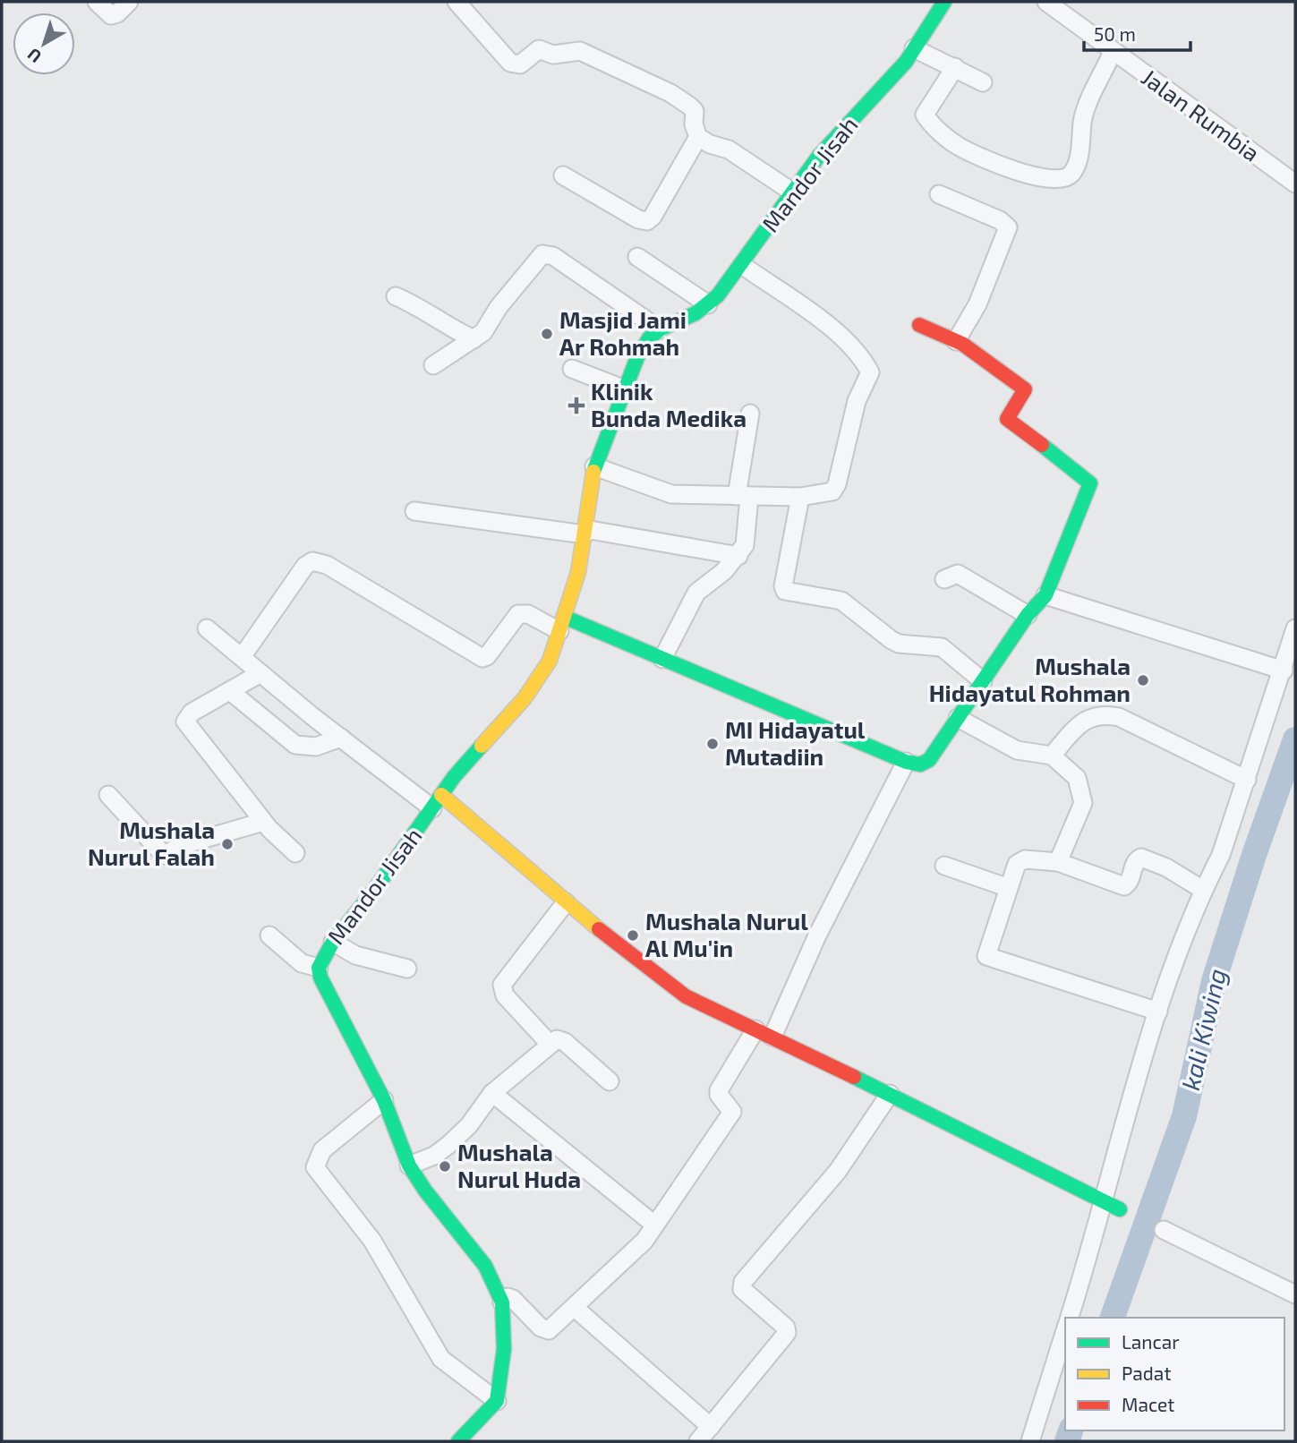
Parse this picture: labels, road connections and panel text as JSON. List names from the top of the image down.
{
  "streets": {
    "street": ["Jalan Rumbia", "Mandor Jisah"]
  },
  "water": ["kali Kiwing"],
  "places": {
    "other": [
      "Masjid Jami Ar Rohmah",
      "Mushala Hidayatul Rohman",
      "MI Hidayatul Mutadiin",
      "Mushala Nurul Falah",
      "Mushala Nurul Al Mu'in",
      "Mushala Nurul Huda"
    ],
    "health": ["Klinik Bunda Medika"]
  },
  "legend": ["Lancar", "Padat", "Macet"],
  "scale_bar": "50 m",
  "north": "bottom left"
}
